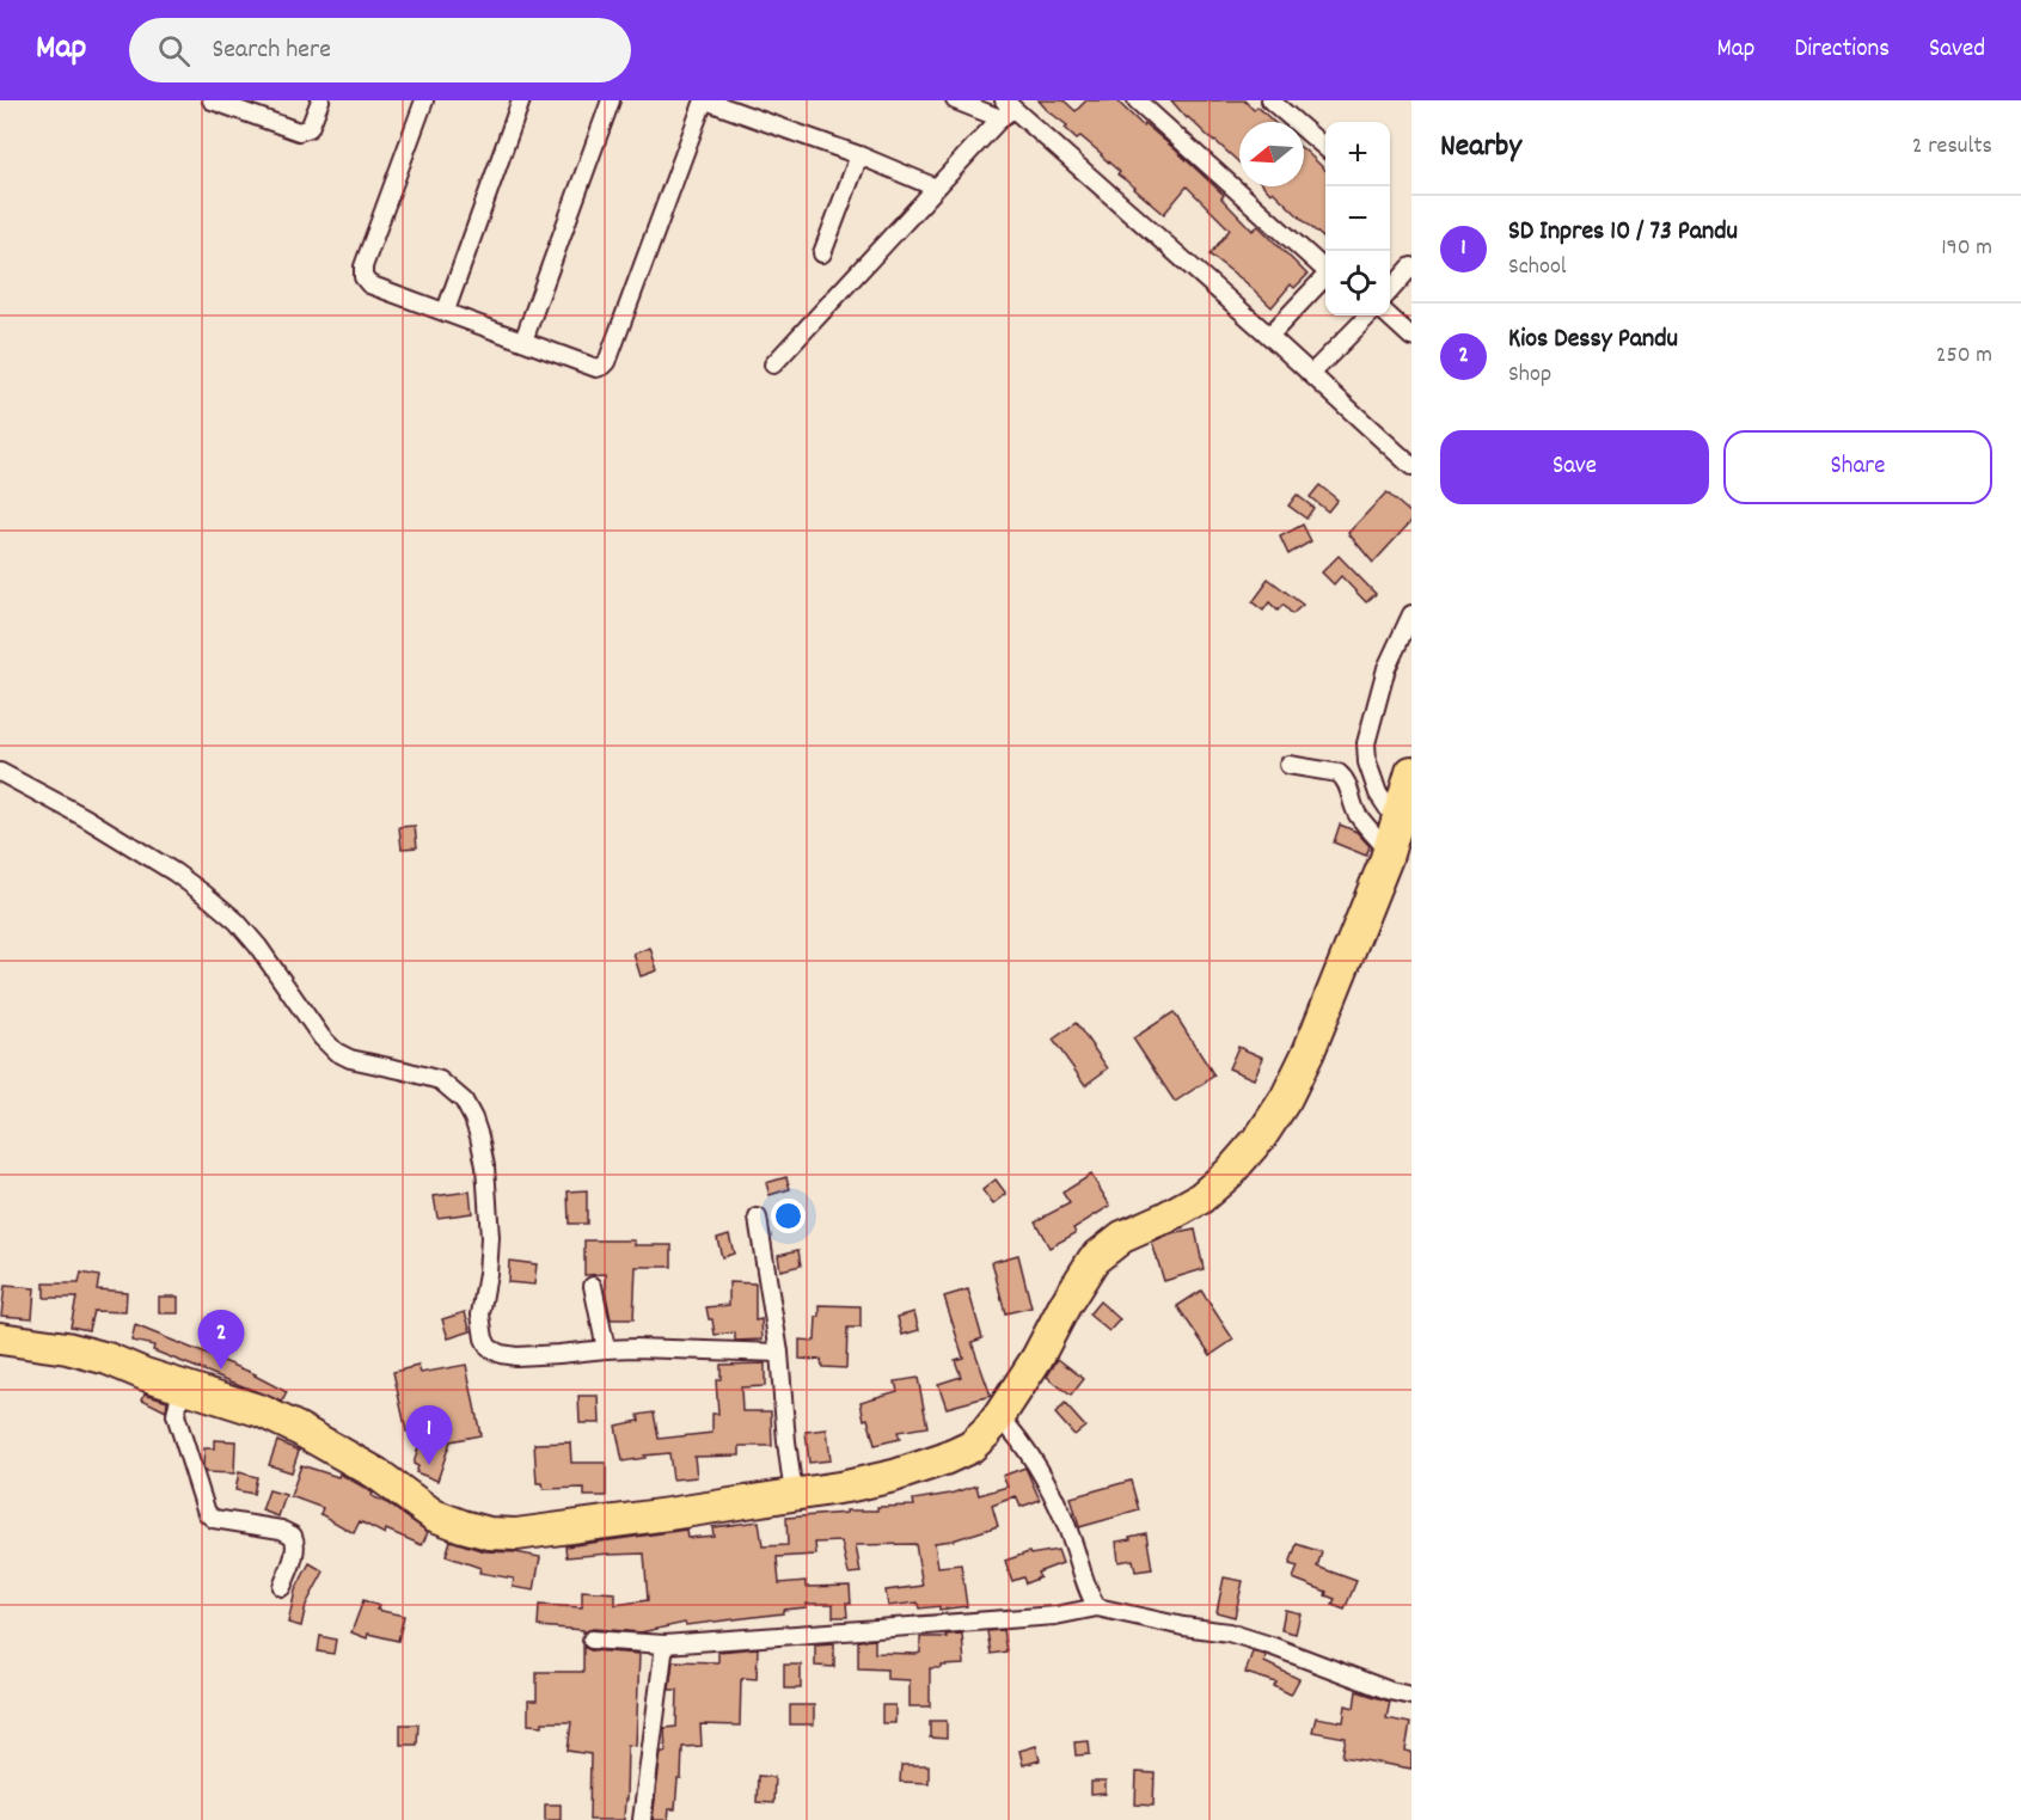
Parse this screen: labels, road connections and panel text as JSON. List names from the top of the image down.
{
  "north": "left",
  "page": {
    "header": "Map",
    "search": "Search here",
    "nav": ["Map", "Directions", "Saved"],
    "heading": ["Nearby", "2 results"],
    "map_buttons": ["+", "−"],
    "list": [
      {
        "mark": "1",
        "name": "SD Inpres 10 / 73 Pandu",
        "note": "School",
        "value": "190 m"
      },
      {
        "mark": "2",
        "name": "Kios Dessy Pandu",
        "note": "Shop",
        "value": "250 m"
      }
    ],
    "buttons": ["Save", "Share"],
    "pins": ["2", "1"]
  }
}
